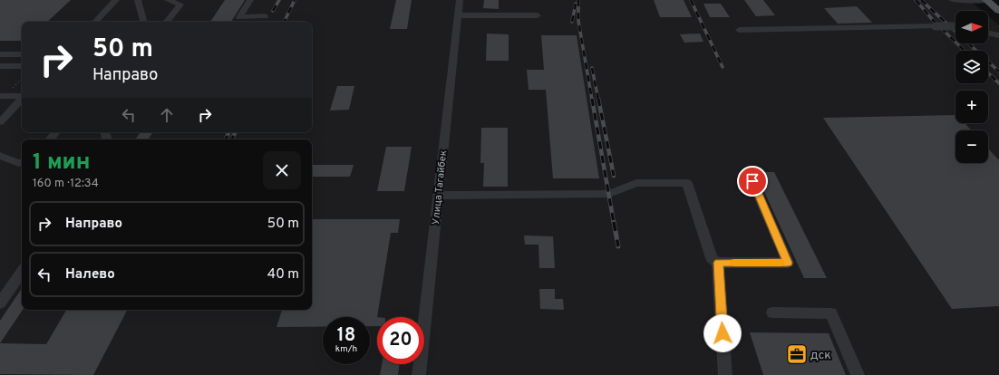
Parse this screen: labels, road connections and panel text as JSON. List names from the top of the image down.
{
  "streets": {
    "street": ["Улица Тагайбек"]
  },
  "places": {
    "office": ["дск"]
  },
  "north": "right",
  "page": {
    "map_buttons": ["+", "−"],
    "turn": ["50 m", "Направо"],
    "heading": ["1 мин", "160 m · 12:34"],
    "list": [
      {
        "name": "Направо",
        "value": "50 m"
      },
      {
        "name": "Налево",
        "value": "40 m"
      }
    ],
    "speed": "18 km/h",
    "limit": "20"
  }
}
